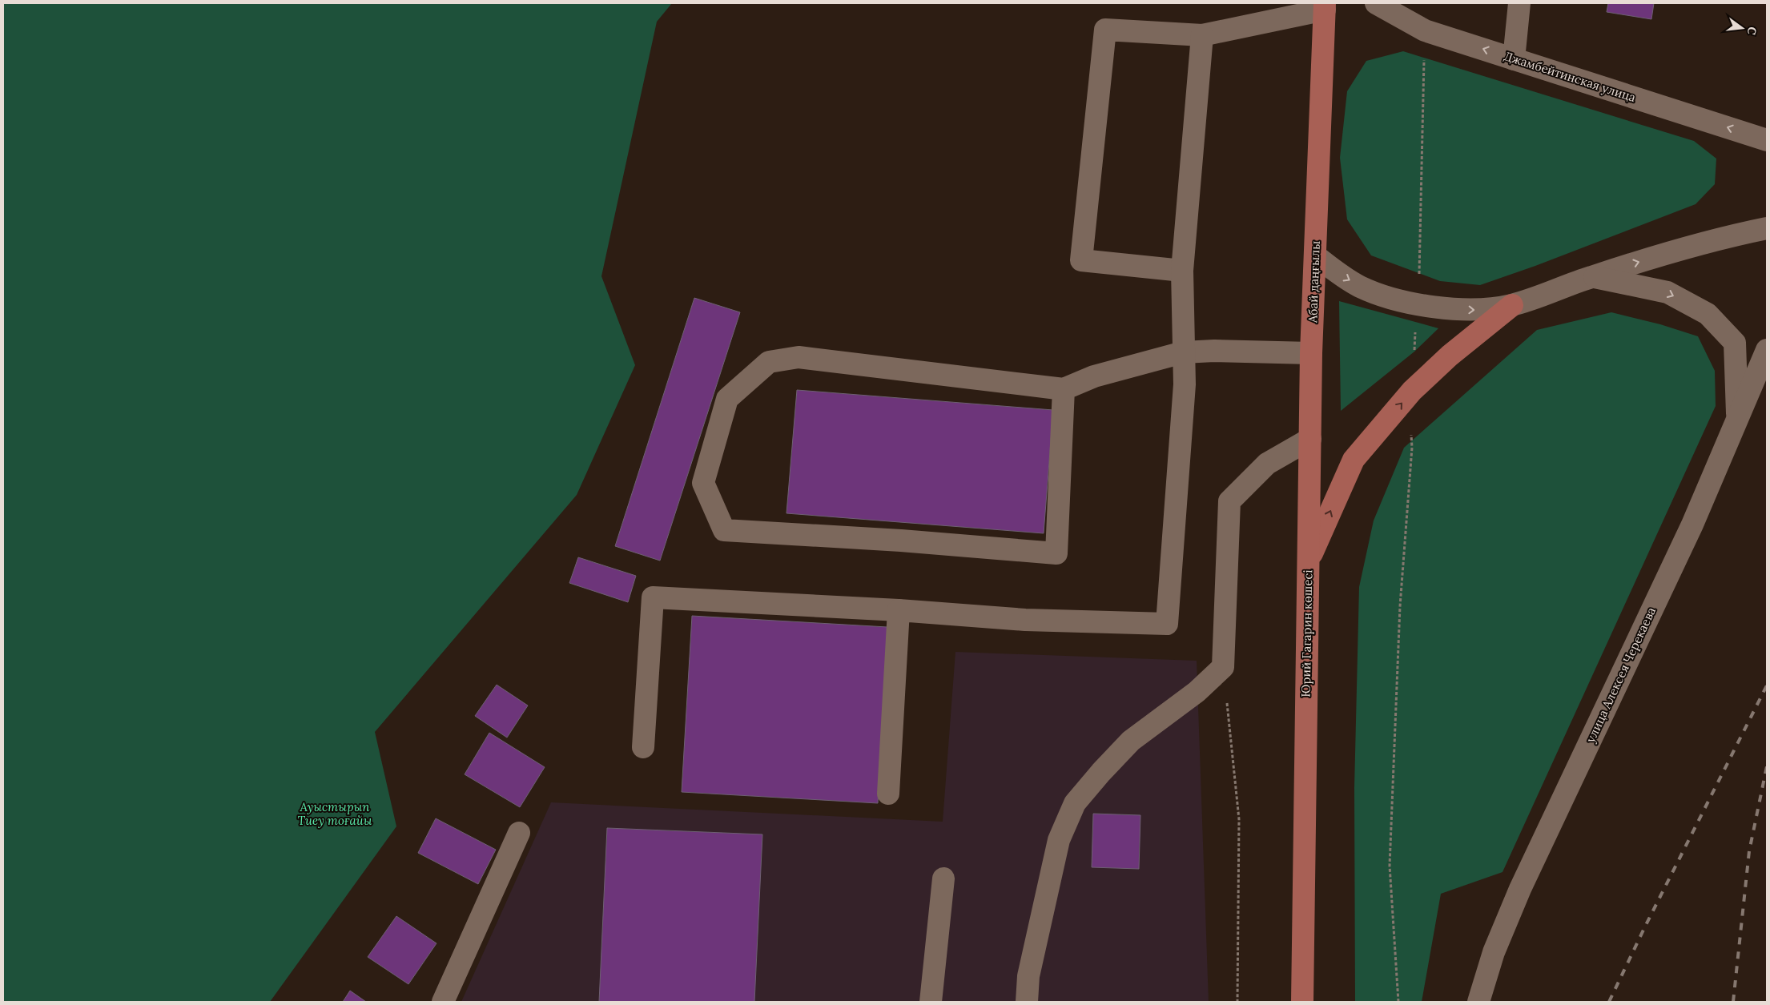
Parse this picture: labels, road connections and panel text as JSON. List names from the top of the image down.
{
  "streets": {
    "main road": ["Абай даңғылы", "Юрий Гагарин көшесі"],
    "street": ["Джамбейтинская улица", "улица Алексея Черекаева"]
  },
  "crossings": [
    ["Абай даңғылы", "Юрий Гагарин көшесі"]
  ],
  "one_way": ["Джамбейтинская улица"],
  "parks": ["Ауыстырып Тиеу тоғайы"],
  "north": "right"
}
